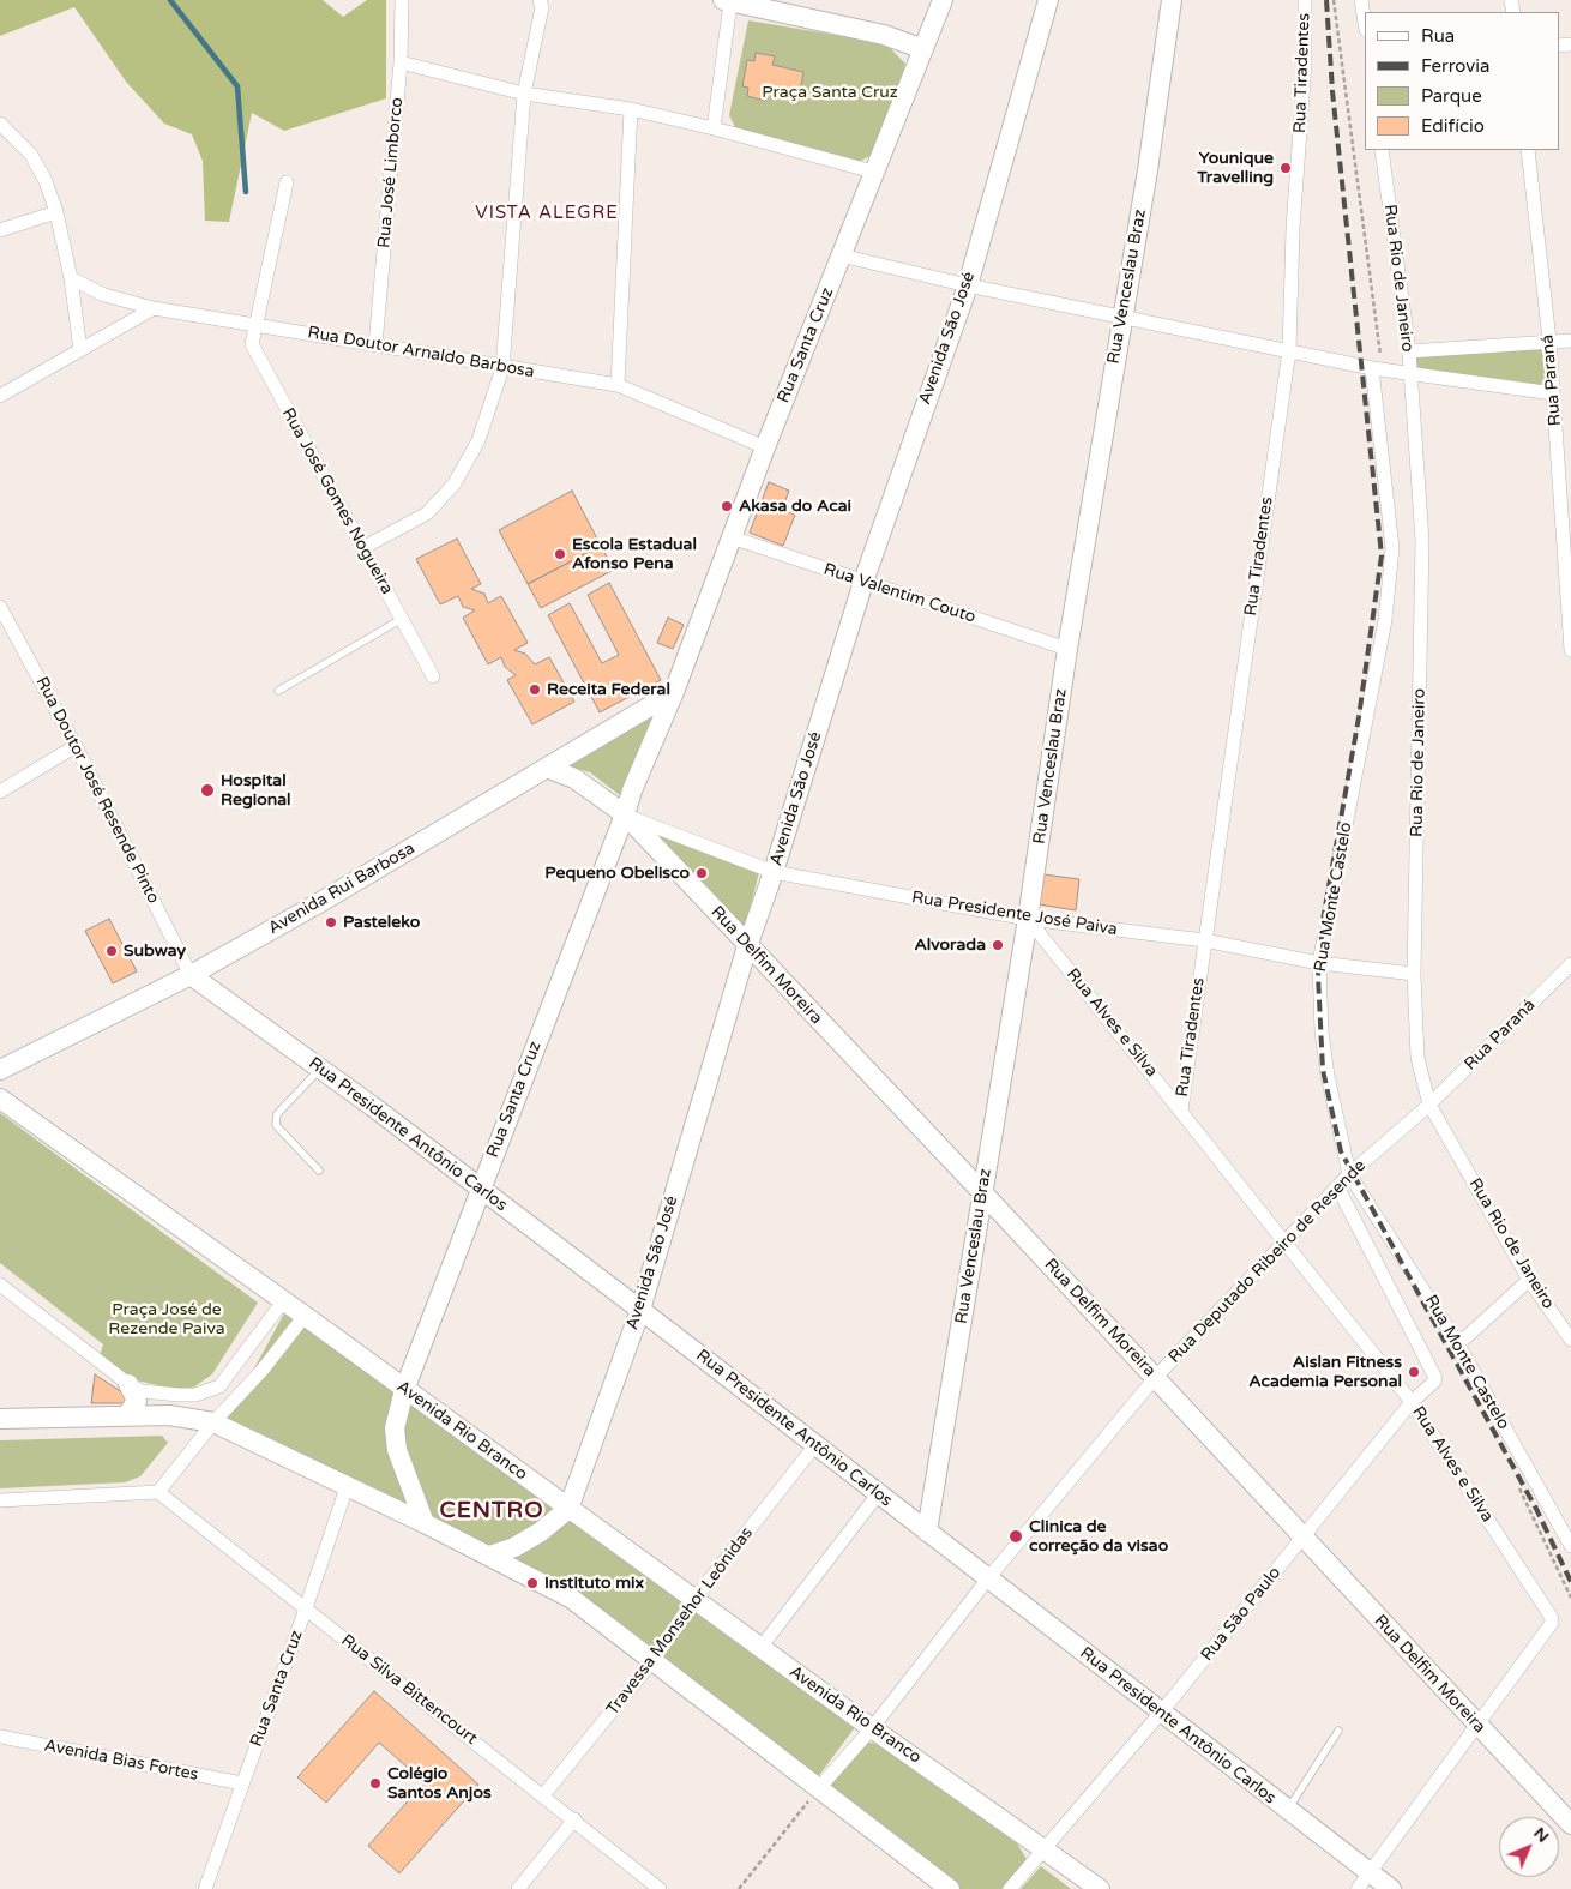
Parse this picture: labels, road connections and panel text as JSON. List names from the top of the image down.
{
  "streets": {
    "main road": [
      "Rua Venceslau Braz",
      "Avenida São José",
      "Rua Santa Cruz",
      "Avenida Rui Barbosa",
      "Rua Delfim Moreira",
      "Rua Presidente Antônio Carlos",
      "Avenida Rio Branco"
    ],
    "street": [
      "Rua Tiradentes",
      "Rua José Limborco",
      "Rua Rio de Janeiro",
      "Rua Doutor Arnaldo Barbosa",
      "Rua Paraná",
      "Rua José Gomes Nogueira",
      "Rua Valentim Couto",
      "Rua Doutor José Resende Pinto",
      "Rua Monte Castelo",
      "Rua Presidente José Paiva",
      "Rua Alves e Silva",
      "Rua Deputado Ribeiro de Resende",
      "Rua São Paulo",
      "Travessa Monsehor Leônidas",
      "Rua Silva Bittencourt",
      "Avenida Bias Fortes"
    ]
  },
  "crossings": [
    ["Rua Tiradentes", "Rua Presidente José Paiva"],
    ["Rua Tiradentes", "Rua Alves e Silva"],
    ["Rua José Limborco", "Rua Doutor Arnaldo Barbosa"],
    ["Rua Rio de Janeiro", "Rua Paraná"],
    ["Rua Rio de Janeiro", "Rua Presidente José Paiva"],
    ["Rua Rio de Janeiro", "Rua Deputado Ribeiro de Resende"],
    ["Rua Venceslau Braz", "Rua Valentim Couto"],
    ["Rua Venceslau Braz", "Rua Presidente José Paiva"],
    ["Rua Venceslau Braz", "Rua Delfim Moreira"],
    ["Rua Venceslau Braz", "Rua Alves e Silva"],
    ["Rua Venceslau Braz", "Rua Presidente Antônio Carlos"],
    ["Avenida São José", "Rua Valentim Couto"],
    ["Avenida São José", "Rua Presidente José Paiva"],
    ["Avenida São José", "Rua Delfim Moreira"],
    ["Avenida São José", "Rua Presidente Antônio Carlos"],
    ["Avenida São José", "Avenida Rio Branco"],
    ["Rua Santa Cruz", "Rua Doutor Arnaldo Barbosa"],
    ["Rua Santa Cruz", "Rua Valentim Couto"],
    ["Rua Santa Cruz", "Avenida Rui Barbosa"],
    ["Rua Santa Cruz", "Rua Presidente José Paiva"],
    ["Rua Santa Cruz", "Rua Delfim Moreira"],
    ["Rua Santa Cruz", "Rua Presidente Antônio Carlos"],
    ["Rua Santa Cruz", "Avenida Rio Branco"],
    ["Rua Santa Cruz", "Rua Silva Bittencourt"],
    ["Rua Santa Cruz", "Avenida Bias Fortes"],
    ["Rua Doutor Arnaldo Barbosa", "Rua José Gomes Nogueira"],
    ["Rua Paraná", "Rua Deputado Ribeiro de Resende"],
    ["Rua Doutor José Resende Pinto", "Avenida Rui Barbosa"],
    ["Rua Doutor José Resende Pinto", "Rua Presidente Antônio Carlos"],
    ["Avenida Rui Barbosa", "Rua Delfim Moreira"],
    ["Avenida Rui Barbosa", "Rua Presidente Antônio Carlos"],
    ["Rua Monte Castelo", "Rua Presidente José Paiva"],
    ["Rua Monte Castelo", "Rua Deputado Ribeiro de Resende"],
    ["Rua Presidente José Paiva", "Rua Delfim Moreira"],
    ["Rua Presidente José Paiva", "Rua Alves e Silva"],
    ["Rua Delfim Moreira", "Rua Alves e Silva"],
    ["Rua Delfim Moreira", "Rua Deputado Ribeiro de Resende"],
    ["Rua Delfim Moreira", "Rua São Paulo"],
    ["Rua Alves e Silva", "Rua Deputado Ribeiro de Resende"],
    ["Rua Alves e Silva", "Rua São Paulo"],
    ["Rua Presidente Antônio Carlos", "Rua Deputado Ribeiro de Resende"],
    ["Rua Presidente Antônio Carlos", "Rua São Paulo"],
    ["Rua Presidente Antônio Carlos", "Travessa Monsehor Leônidas"],
    ["Rua Deputado Ribeiro de Resende", "Avenida Rio Branco"],
    ["Rua Deputado Ribeiro de Resende", "Rua São Paulo"],
    ["Avenida Rio Branco", "Rua São Paulo"],
    ["Avenida Rio Branco", "Travessa Monsehor Leônidas"],
    ["Travessa Monsehor Leônidas", "Rua Silva Bittencourt"]
  ],
  "districts": ["VISTA ALEGRE", "CENTRO"],
  "parks": ["Praça Santa Cruz", "Praça José de Rezende Paiva"],
  "places": [
    "Younique Travelling",
    "Akasa do Acai",
    "Escola Estadual Afonso Pena",
    "Receita Federal",
    "Hospital Regional",
    "Pequeno Obelisco",
    "Pasteleko",
    "Alvorada",
    "Subway",
    "Aislan Fitness Academia Personal",
    "Clinica de correção da visao",
    "Instituto mix",
    "Colégio Santos Anjos"
  ],
  "legend": [
    "Rua",
    "Ferrovia",
    "Parque",
    "Edifício"
  ],
  "north": "top right"
}
